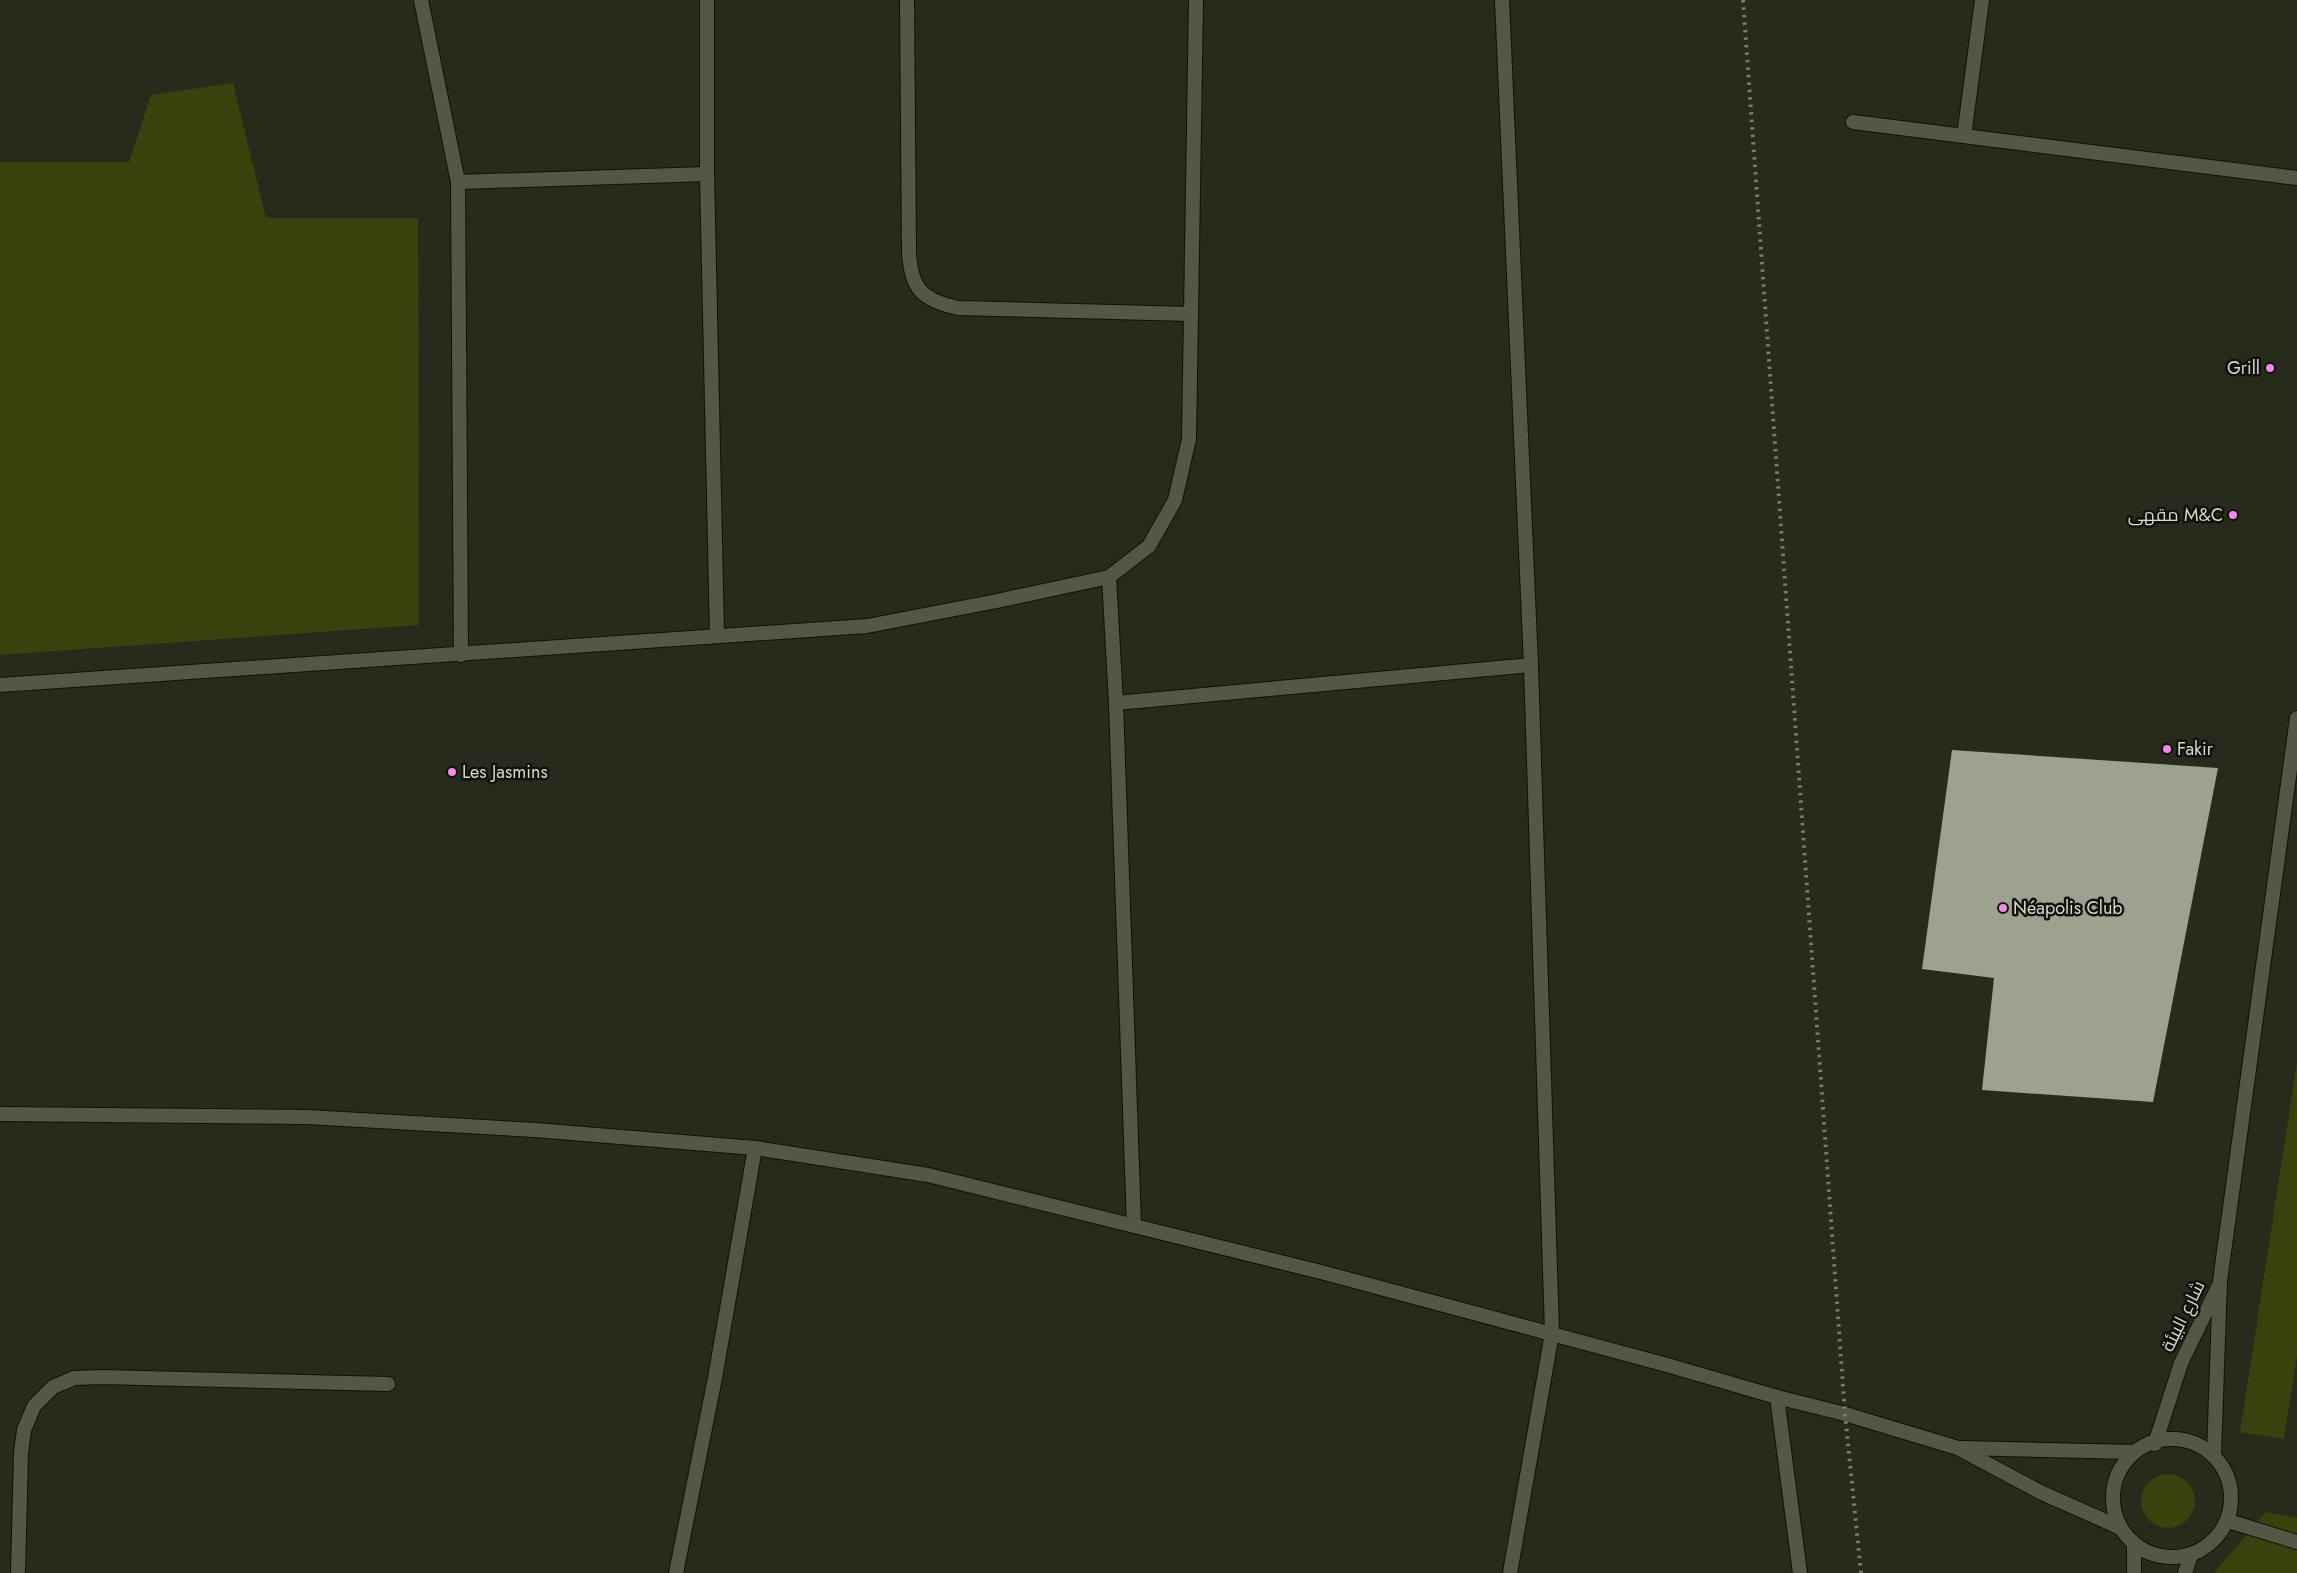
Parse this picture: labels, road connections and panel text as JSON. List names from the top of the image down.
{
  "streets": {
    "street": ["شارع البيئة"]
  },
  "places": [
    "Grill",
    "مقهى M&C",
    "Fakir",
    "Les Jasmins",
    "Néapolis Club"
  ]
}
